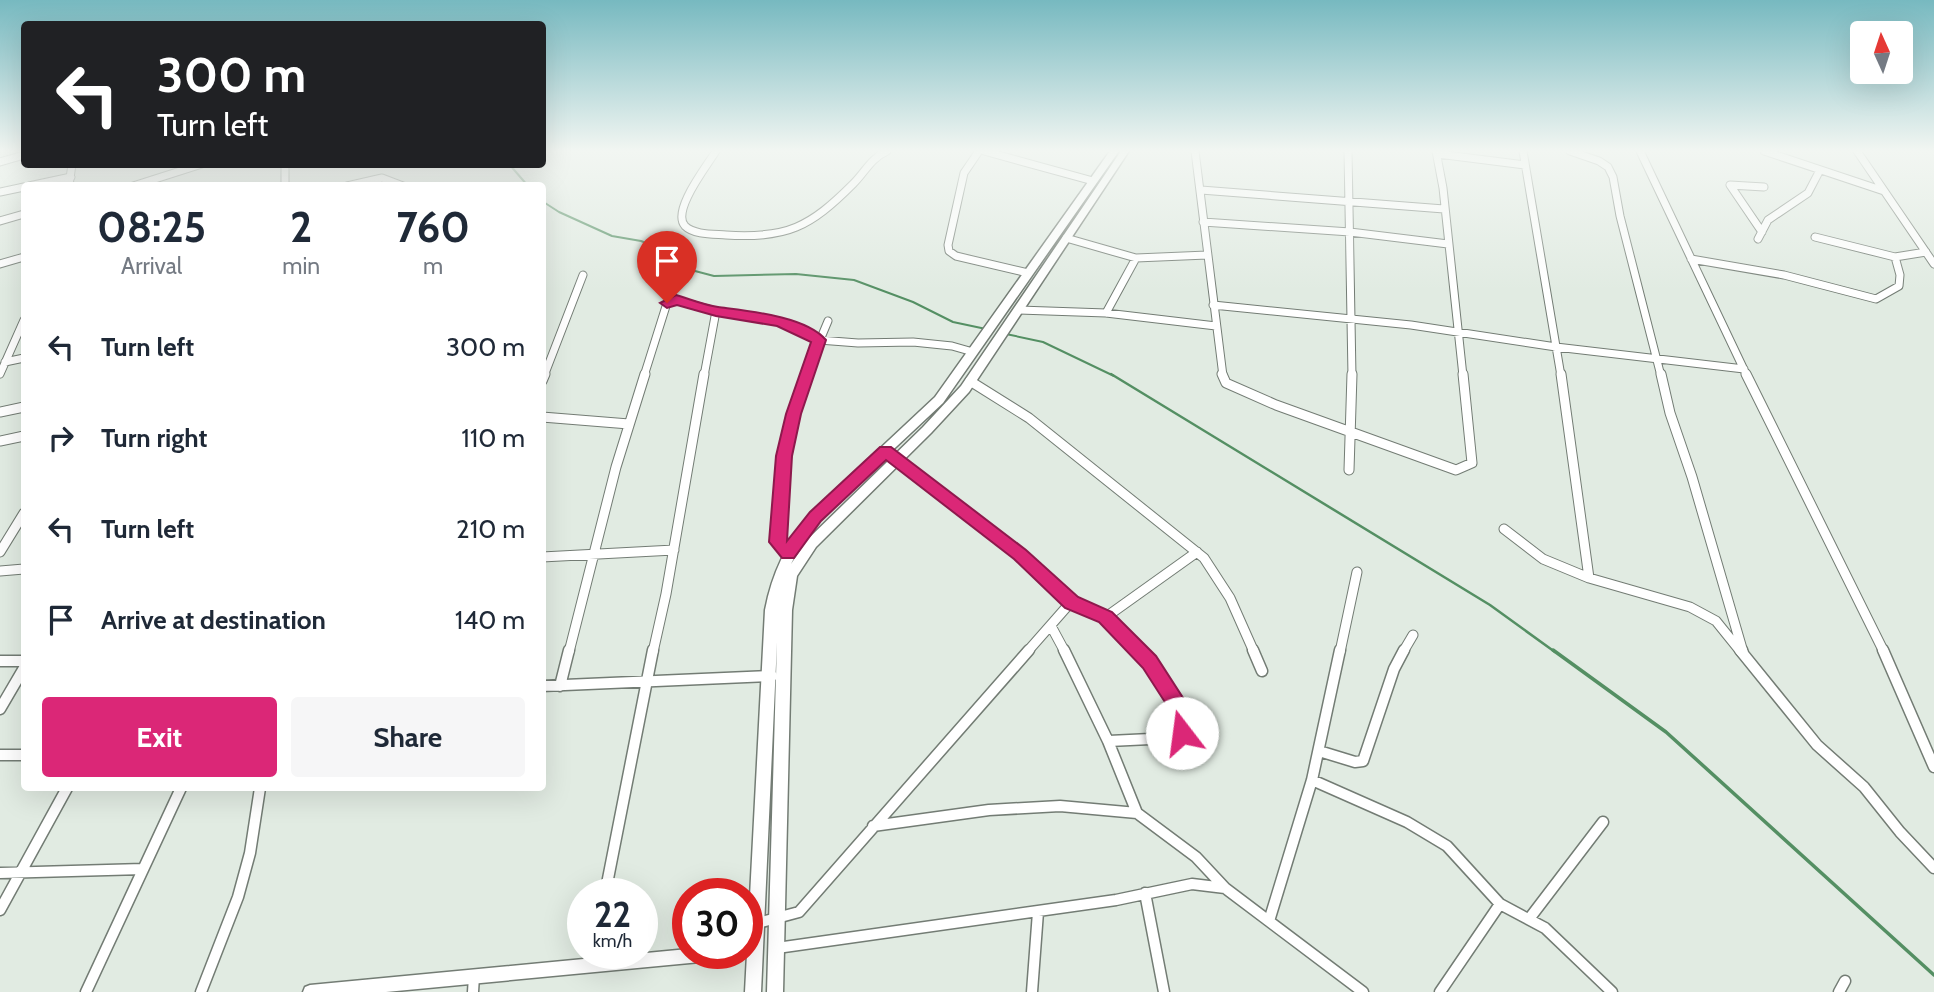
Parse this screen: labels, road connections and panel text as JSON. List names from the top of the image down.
{
  "north": "top",
  "page": {
    "turn": ["300 m", "Turn left"],
    "eta": [
      "08:25",
      "Arrival",
      "2",
      "min",
      "760",
      "m"
    ],
    "list": [
      {
        "name": "Turn left",
        "value": "300 m"
      },
      {
        "name": "Turn right",
        "value": "110 m"
      },
      {
        "name": "Turn left",
        "value": "210 m"
      },
      {
        "name": "Arrive at destination",
        "value": "140 m"
      }
    ],
    "buttons": ["Exit", "Share"],
    "speed": "22 km/h",
    "limit": "30"
  }
}
